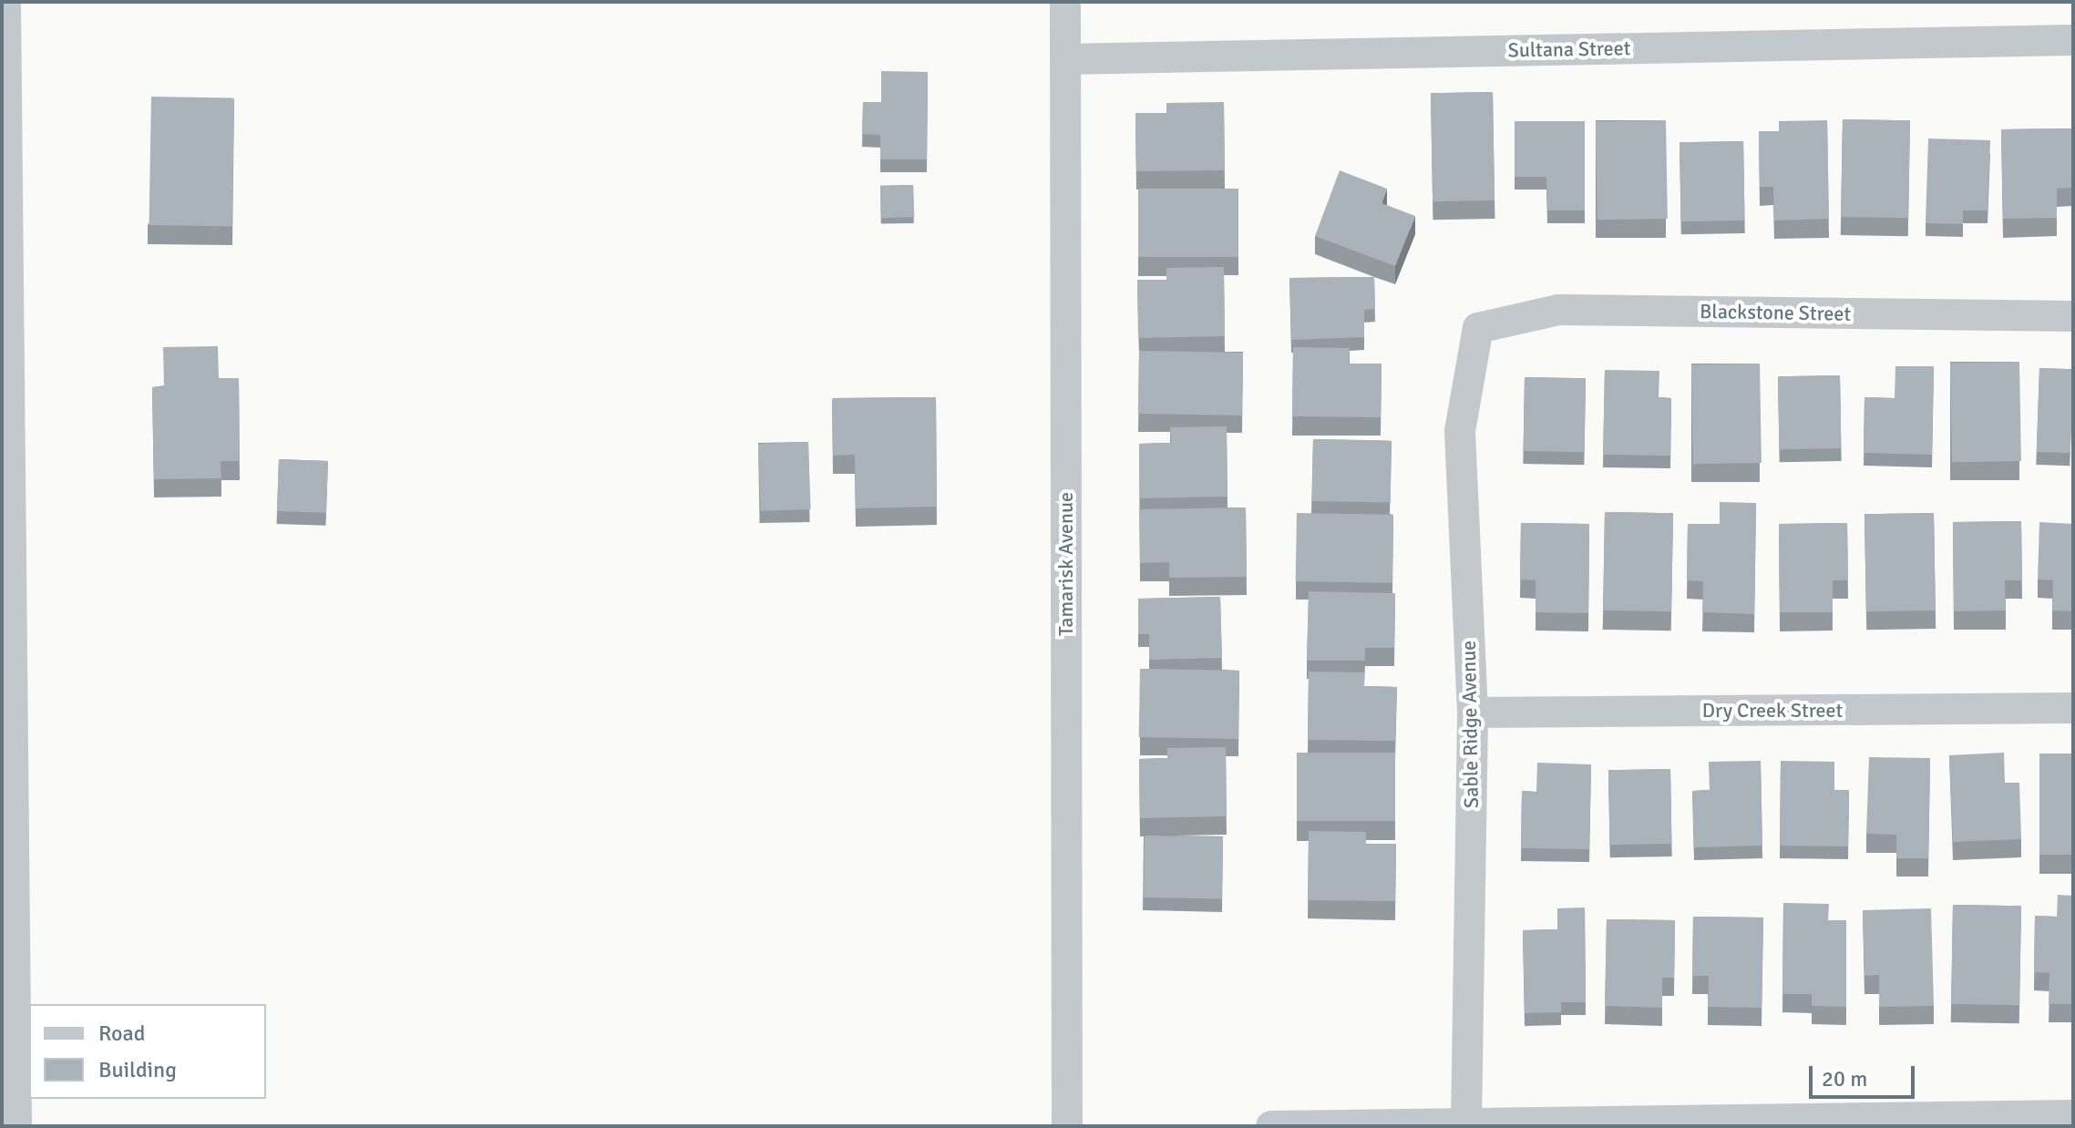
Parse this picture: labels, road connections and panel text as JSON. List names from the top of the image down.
{
  "streets": {
    "street": [
      "Sultana Street",
      "Blackstone Street",
      "Tamarisk Avenue",
      "Dry Creek Street",
      "Sable Ridge Avenue"
    ]
  },
  "crossings": [
    ["Sultana Street", "Tamarisk Avenue"],
    ["Blackstone Street", "Sable Ridge Avenue"],
    ["Dry Creek Street", "Sable Ridge Avenue"]
  ],
  "legend": ["Road", "Building"],
  "scale_bar": "20 m"
}
